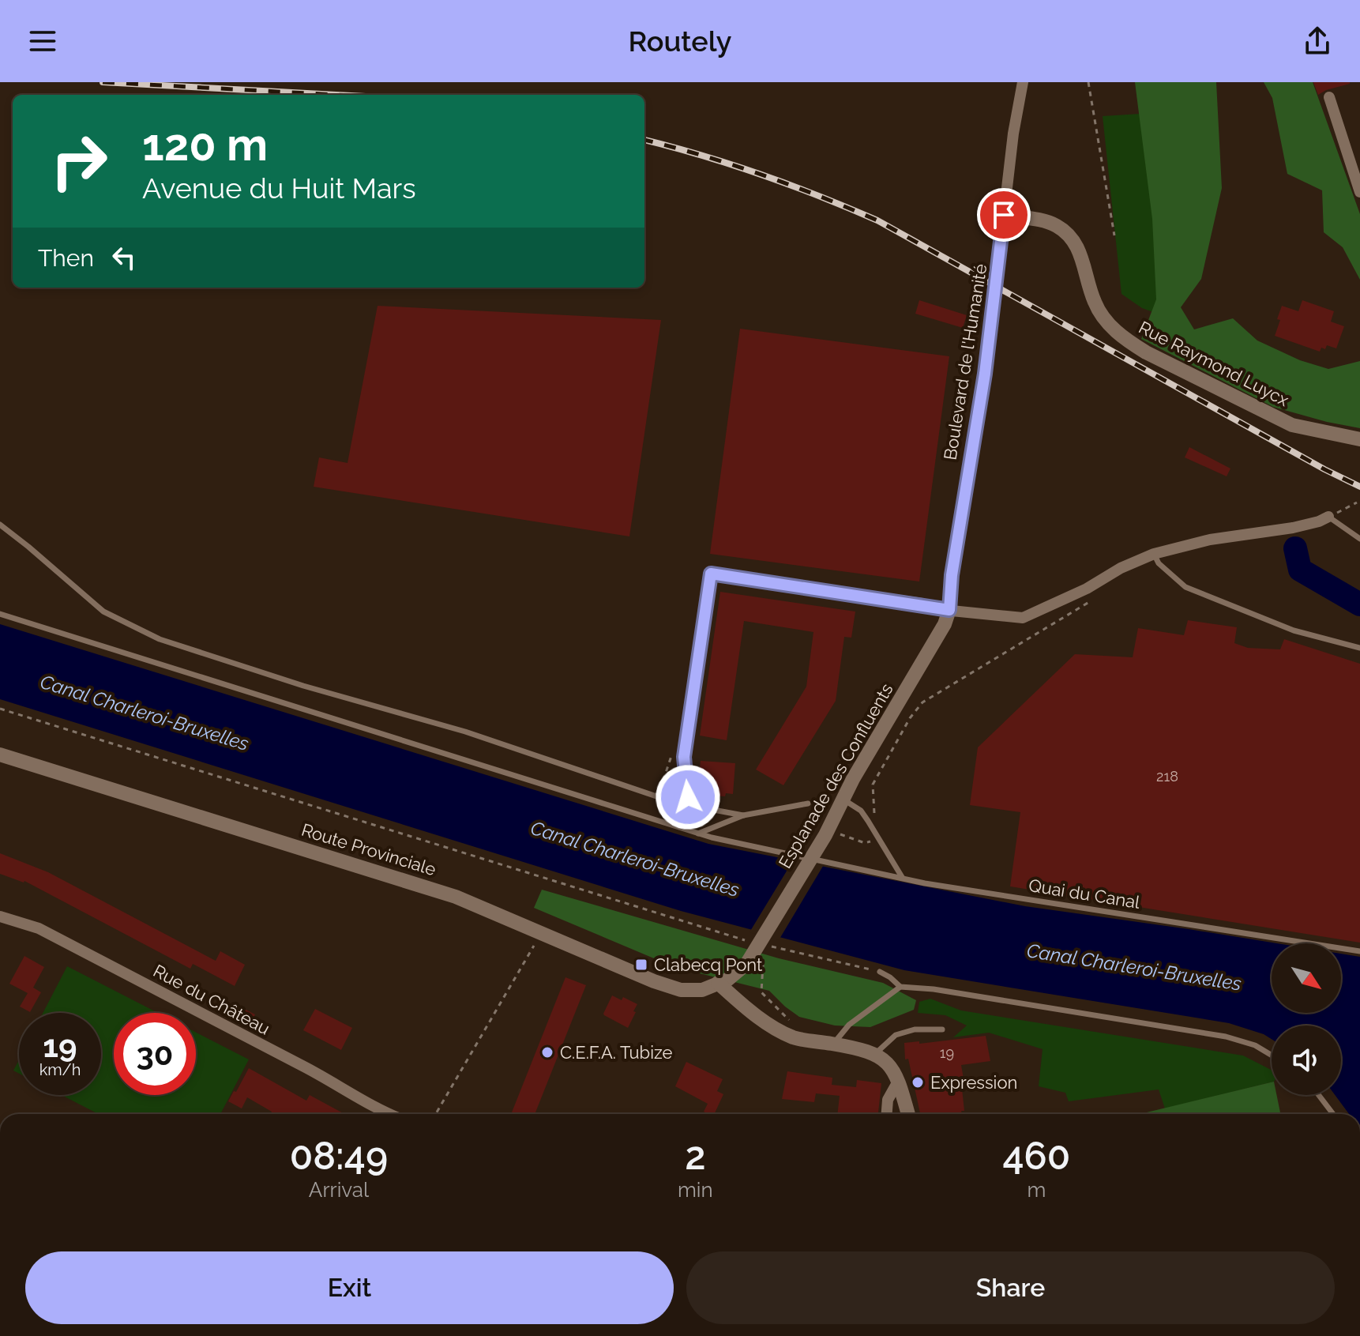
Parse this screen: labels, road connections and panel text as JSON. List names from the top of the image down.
{
  "streets": {
    "main road": [
      "Boulevard de l'Humanité",
      "Rue Raymond Luycx",
      "Esplanade des Confluents",
      "Route Provinciale"
    ],
    "street": ["Rue du Château"],
    "lane": ["Quai du Canal"]
  },
  "crossings": [
    ["Boulevard de l'Humanité", "Rue Raymond Luycx"],
    ["Boulevard de l'Humanité", "Esplanade des Confluents"],
    ["Esplanade des Confluents", "Route Provinciale"]
  ],
  "water": ["Canal Charleroi-Bruxelles"],
  "places": {
    "transit": ["Clabecq Pont"],
    "other": ["C.E.F.A. Tubize", "Expression"]
  },
  "house_numbers": ["218", "19"],
  "north": "bottom right",
  "page": {
    "header": "Routely",
    "turn": ["120 m", "Avenue du Huit Mars"],
    "then": "Then",
    "speed": "19 km/h",
    "limit": "30",
    "eta": [
      "08:49",
      "Arrival",
      "2",
      "min",
      "460",
      "m"
    ],
    "buttons": ["Exit", "Share"]
  }
}
